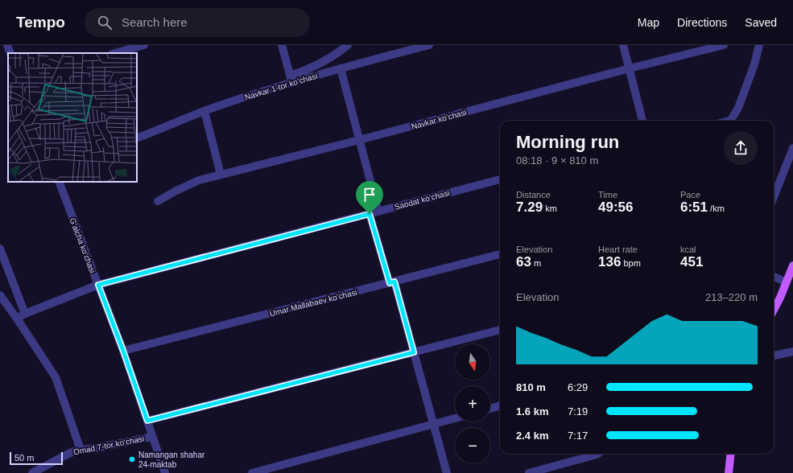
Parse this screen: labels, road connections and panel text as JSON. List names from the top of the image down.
{
  "streets": {
    "street": [
      "Navkar 1-tor koʻchasi",
      "Navkar koʻchasi",
      "Saodat koʻchasi",
      "Gʻalcha koʻchasi",
      "Umar Mallabaev koʻchasi",
      "Omad 7-tor koʻchasi"
    ]
  },
  "crossings": [
    ["Saodat koʻchasi", "Gʻalcha koʻchasi"],
    ["Gʻalcha koʻchasi", "Umar Mallabaev koʻchasi"],
    ["Gʻalcha koʻchasi", "Omad 7-tor koʻchasi"]
  ],
  "places": ["Namangan shahar 24-maktab"],
  "scale_bar": "50 m",
  "north": "bottom",
  "page": {
    "header": "Tempo",
    "search": "Search here",
    "nav": ["Map", "Directions", "Saved"],
    "heading": ["Morning run", "08:18 · 9 × 810 m"],
    "stats": [
      ["Distance", "7.29 km"],
      ["Time", "49:56"],
      ["Pace", "6:51 /km"],
      ["Elevation", "63 m"],
      ["Heart rate", "136 bpm"],
      ["kcal", "451"]
    ],
    "chart": ["Elevation", "213–220 m"],
    "map_buttons": ["+", "−"],
    "list": [
      {
        "name": "810 m",
        "note": "6:29"
      },
      {
        "name": "1.6 km",
        "note": "7:19"
      },
      {
        "name": "2.4 km",
        "note": "7:17"
      }
    ],
    "scale": "50 m"
  }
}
